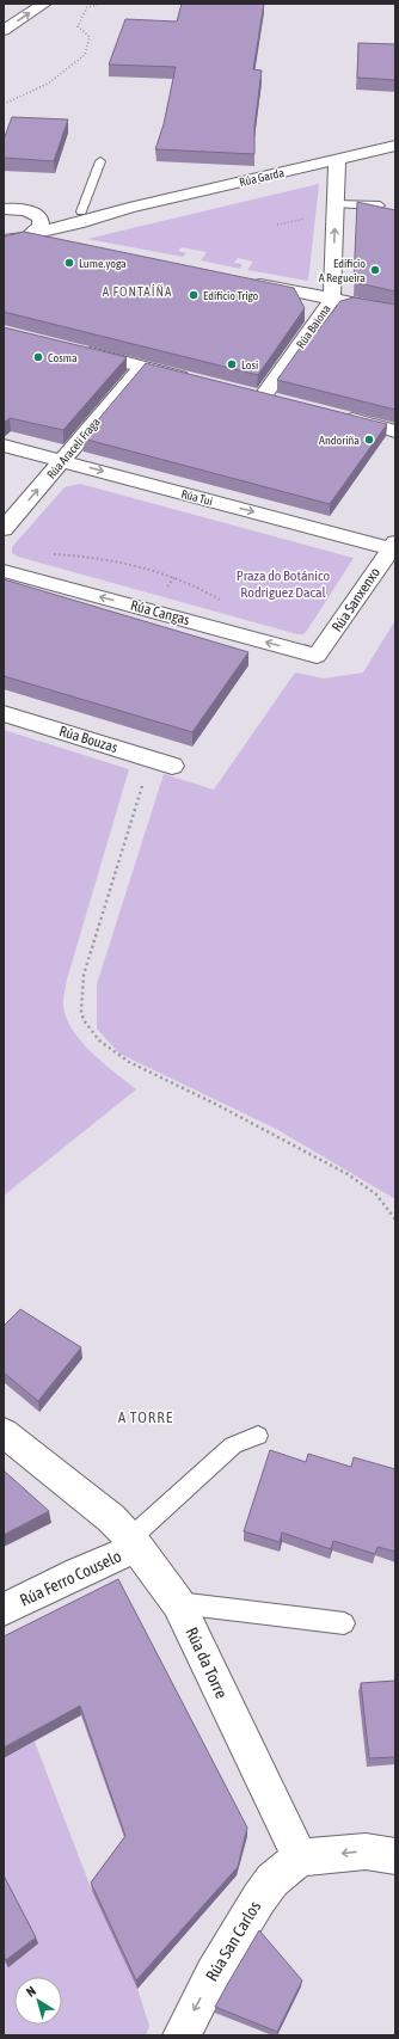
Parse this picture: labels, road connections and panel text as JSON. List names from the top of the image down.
{
  "streets": {
    "main road": [
      "Rúa Garda",
      "Rúa Baiona",
      "Rúa Araceli Fraga",
      "Rúa Tui",
      "Rúa Sanxenxo",
      "Rúa Cangas",
      "Rúa Bouzas",
      "Rúa Ferro Couselo",
      "Rúa da Torre",
      "Rúa San Carlos"
    ]
  },
  "crossings": [
    ["Rúa Garda", "Rúa Baiona"],
    ["Rúa Araceli Fraga", "Rúa Tui"],
    ["Rúa Tui", "Rúa Sanxenxo"],
    ["Rúa Sanxenxo", "Rúa Cangas"],
    ["Rúa Ferro Couselo", "Rúa da Torre"],
    ["Rúa da Torre", "Rúa San Carlos"]
  ],
  "one_way": ["Rúa Araceli Fraga", "Rúa San Carlos"],
  "districts": ["A FONTAÍÑA", "A TORRE"],
  "parks": ["Praza do Botánico Rodríguez Dacal"],
  "places": [
    "Lume.yoga",
    "Edificio A Regueira",
    "Edificio Trigo",
    "Cosma",
    "Losi",
    "Andoriña"
  ],
  "north": "top left"
}
